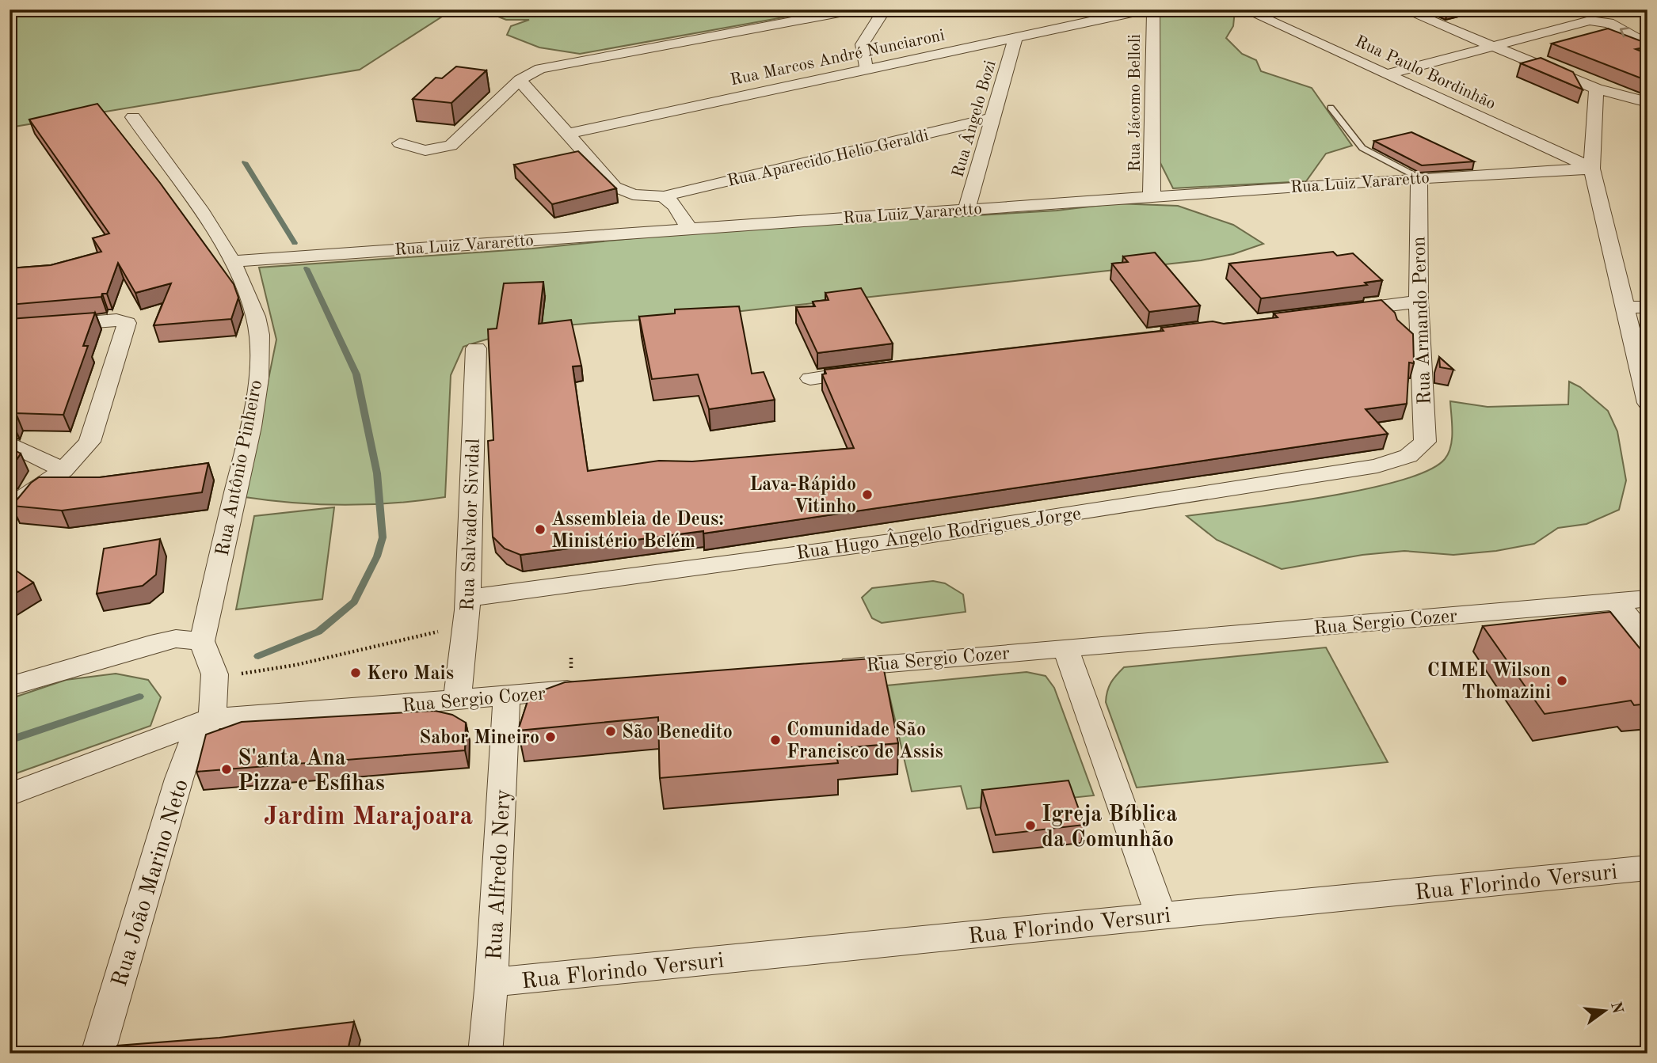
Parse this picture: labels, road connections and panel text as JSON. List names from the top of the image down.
{
  "streets": {
    "street": [
      "Rua Marcos André Nunciaroni",
      "Rua Paulo Bordinhão",
      "Rua Jácomo Belloli",
      "Rua Ângelo Bozi",
      "Rua Aparecido Helio Geraldi",
      "Rua Luiz Vararetto",
      "Rua Armando Peron",
      "Rua Antônio Pinheiro",
      "Rua Salvador Sividal",
      "Rua Hugo Ângelo Rodrigues Jorge",
      "Rua Sergio Cozer",
      "Rua Alfredo Nery",
      "Rua Florindo Versuri",
      "Rua João Marino Neto"
    ]
  },
  "crossings": [
    ["Rua Marcos André Nunciaroni", "Rua Ângelo Bozi"],
    ["Rua Marcos André Nunciaroni", "Rua Aparecido Helio Geraldi"],
    ["Rua Paulo Bordinhão", "Rua Luiz Vararetto"],
    ["Rua Jácomo Belloli", "Rua Luiz Vararetto"],
    ["Rua Ângelo Bozi", "Rua Aparecido Helio Geraldi"],
    ["Rua Ângelo Bozi", "Rua Luiz Vararetto"],
    ["Rua Luiz Vararetto", "Rua Armando Peron"],
    ["Rua Luiz Vararetto", "Rua Antônio Pinheiro"],
    ["Rua Armando Peron", "Rua Hugo Ângelo Rodrigues Jorge"],
    ["Rua Salvador Sividal", "Rua Hugo Ângelo Rodrigues Jorge"],
    ["Rua Salvador Sividal", "Rua Sergio Cozer"],
    ["Rua Sergio Cozer", "Rua Alfredo Nery"],
    ["Rua Sergio Cozer", "Rua João Marino Neto"],
    ["Rua Alfredo Nery", "Rua Florindo Versuri"]
  ],
  "districts": ["Jardim Marajoara"],
  "places": [
    "Lava-Rápido Vitinho",
    "Assembleia de Deus: Ministério Belém",
    "Kero Mais",
    "CIMEI Wilson Thomazini",
    "São Benedito",
    "Sabor Mineiro",
    "Comunidade São Francisco de Assis",
    "S'anta Ana Pizza e Esfihas",
    "Igreja Bíblica da Comunhão"
  ],
  "north": "right"
}
